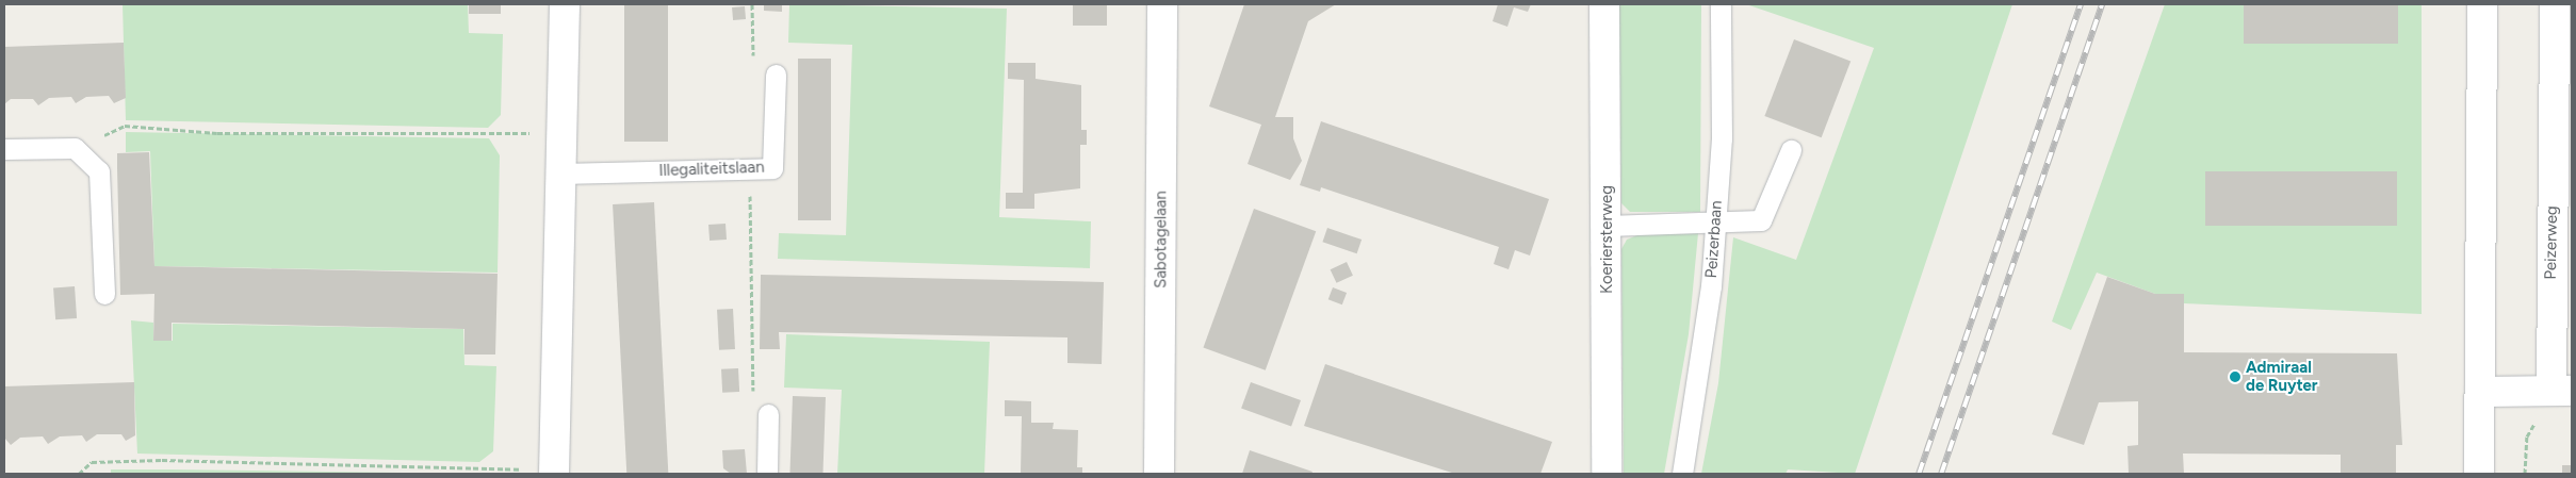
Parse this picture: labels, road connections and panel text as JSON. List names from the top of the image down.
{
  "streets": {
    "street": ["Sabotagelaan", "Koeriersterweg", "Peizerweg"],
    "lane": ["Illegaliteitslaan", "Peizerbaan"]
  },
  "places": ["Admiraal de Ruyter"]
}
